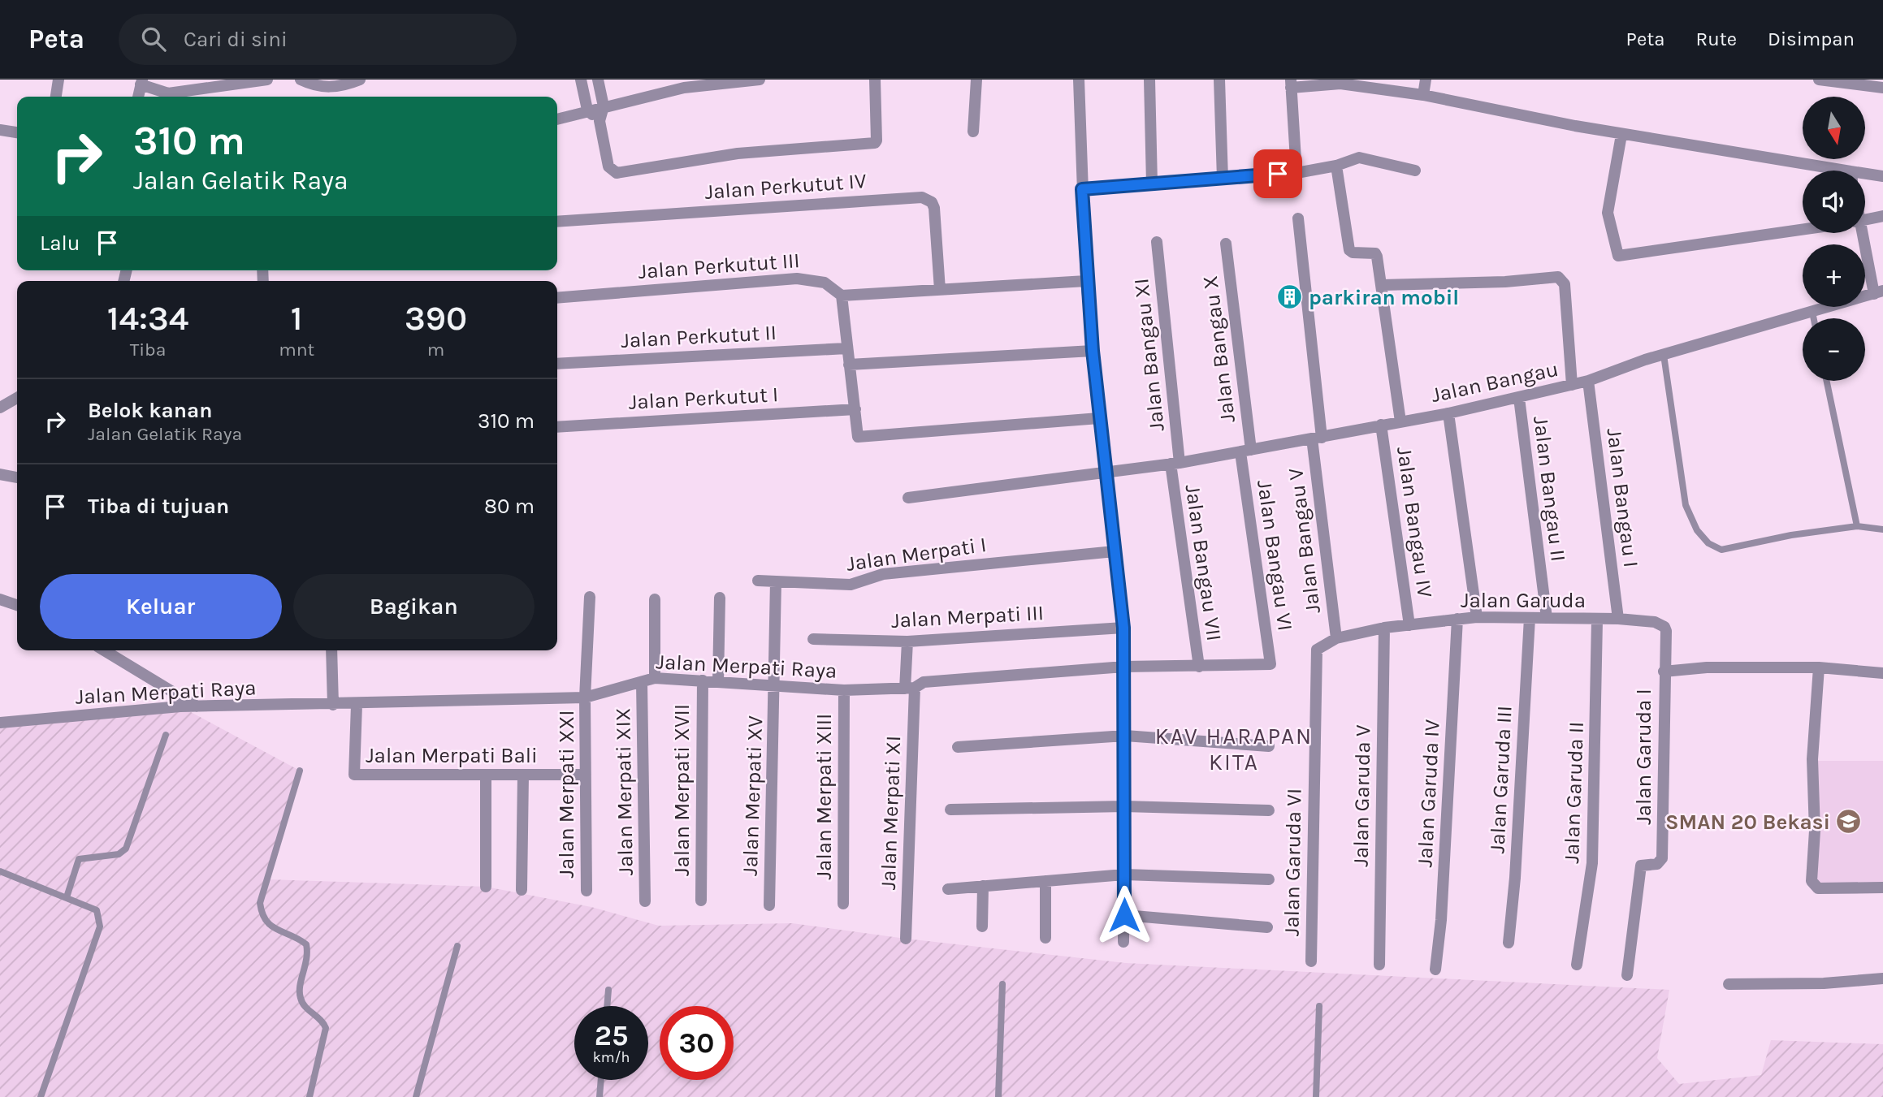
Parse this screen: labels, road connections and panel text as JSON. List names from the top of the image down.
{
  "streets": {
    "street": [
      "Jalan Perkutut IV",
      "Jalan Perkutut III",
      "Jalan Perkutut II",
      "Jalan Bangau X",
      "Jalan Bangau XI",
      "Jalan Bangau",
      "Jalan Perkutut I",
      "Jalan Bangau II",
      "Jalan Bangau I",
      "Jalan Bangau IV",
      "Jalan Bangau V",
      "Jalan Merpati I",
      "Jalan Bangau VI",
      "Jalan Bangau VII",
      "Jalan Garuda",
      "Jalan Merpati III",
      "Jalan Merpati Raya",
      "Jalan Merpati Bali",
      "Jalan Garuda I",
      "Jalan Garuda III",
      "Jalan Merpati XVII",
      "Jalan Merpati XIX",
      "Jalan Garuda II",
      "Jalan Garuda IV",
      "Jalan Merpati XXI",
      "Jalan Merpati XV",
      "Jalan Garuda V",
      "Jalan Merpati XIII",
      "Jalan Merpati XI",
      "Jalan Garuda VI"
    ]
  },
  "crossings": [
    ["Jalan Bangau X", "Jalan Bangau"],
    ["Jalan Bangau X", "Jalan Bangau VI"],
    ["Jalan Bangau XI", "Jalan Bangau"],
    ["Jalan Bangau XI", "Jalan Bangau VII"],
    ["Jalan Bangau", "Jalan Bangau II"],
    ["Jalan Bangau", "Jalan Bangau I"],
    ["Jalan Bangau", "Jalan Bangau IV"],
    ["Jalan Bangau", "Jalan Bangau V"],
    ["Jalan Bangau", "Jalan Bangau VI"],
    ["Jalan Bangau", "Jalan Bangau VII"],
    ["Jalan Bangau II", "Jalan Garuda"],
    ["Jalan Bangau I", "Jalan Garuda"],
    ["Jalan Bangau IV", "Jalan Garuda"],
    ["Jalan Bangau V", "Jalan Garuda"],
    ["Jalan Bangau V", "Jalan Garuda VI"],
    ["Jalan Merpati I", "Jalan Merpati XV"],
    ["Jalan Bangau VI", "Jalan Merpati Raya"],
    ["Jalan Bangau VII", "Jalan Merpati Raya"],
    ["Jalan Garuda", "Jalan Garuda I"],
    ["Jalan Garuda", "Jalan Garuda III"],
    ["Jalan Garuda", "Jalan Garuda II"],
    ["Jalan Garuda", "Jalan Garuda IV"],
    ["Jalan Garuda", "Jalan Garuda V"],
    ["Jalan Garuda", "Jalan Garuda VI"],
    ["Jalan Merpati III", "Jalan Merpati XI"],
    ["Jalan Merpati Raya", "Jalan Merpati Bali"],
    ["Jalan Merpati Raya", "Jalan Merpati XVII"],
    ["Jalan Merpati Raya", "Jalan Merpati XIX"],
    ["Jalan Merpati Raya", "Jalan Merpati XXI"],
    ["Jalan Merpati Raya", "Jalan Merpati XV"],
    ["Jalan Merpati Raya", "Jalan Merpati XIII"],
    ["Jalan Merpati Raya", "Jalan Merpati XI"],
    ["Jalan Merpati Bali", "Jalan Merpati XXI"]
  ],
  "districts": ["KAV HARAPAN KITA"],
  "places": {
    "building": ["parkiran mobil"],
    "school or university": ["SMAN 20 Bekasi"]
  },
  "north": "bottom",
  "page": {
    "header": "Peta",
    "search": "Cari di sini",
    "nav": ["Peta", "Rute", "Disimpan"],
    "map_buttons": ["+", "−"],
    "turn": ["310 m", "Jalan Gelatik Raya"],
    "then": "Lalu",
    "eta": [
      "14:34",
      "Tiba",
      "1",
      "mnt",
      "390",
      "m"
    ],
    "list": [
      {
        "name": "Belok kanan",
        "note": "Jalan Gelatik Raya",
        "value": "310 m"
      },
      {
        "name": "Tiba di tujuan",
        "value": "80 m"
      }
    ],
    "buttons": ["Keluar", "Bagikan"],
    "speed": "25 km/h",
    "limit": "30"
  }
}
